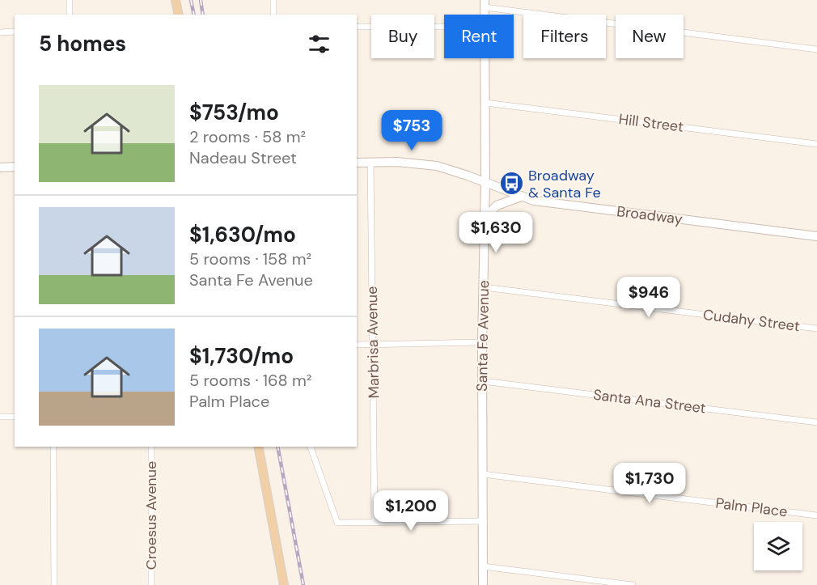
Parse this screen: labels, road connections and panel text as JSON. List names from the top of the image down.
{
  "streets": {
    "main road": ["Broadway", "Santa Fe Avenue"],
    "street": [
      "Hill Street",
      "Cudahy Street",
      "Marbrisa Avenue",
      "Santa Ana Street",
      "Palm Place",
      "Croesus Avenue"
    ]
  },
  "crossings": [
    ["Hill Street", "Santa Fe Avenue"],
    ["Broadway", "Santa Fe Avenue"],
    ["Broadway", "Marbrisa Avenue"],
    ["Cudahy Street", "Santa Fe Avenue"],
    ["Santa Fe Avenue", "Santa Ana Street"],
    ["Santa Fe Avenue", "Palm Place"]
  ],
  "places": {
    "bus stop": ["Broadway & Santa Fe"]
  },
  "page": {
    "chip": [
      "Buy",
      "Rent",
      "Filters",
      "New"
    ],
    "heading": "5 homes",
    "list": [
      {
        "name": "$753/mo",
        "note": "2 rooms · 58 m² · Nadeau Street"
      },
      {
        "name": "$1,630/mo",
        "note": "5 rooms · 158 m² · Santa Fe Avenue"
      },
      {
        "name": "$1,730/mo",
        "note": "5 rooms · 168 m² · Palm Place"
      }
    ],
    "price": [
      "$753",
      "$1,630",
      "$946",
      "$1,730",
      "$1,200"
    ]
  }
}
